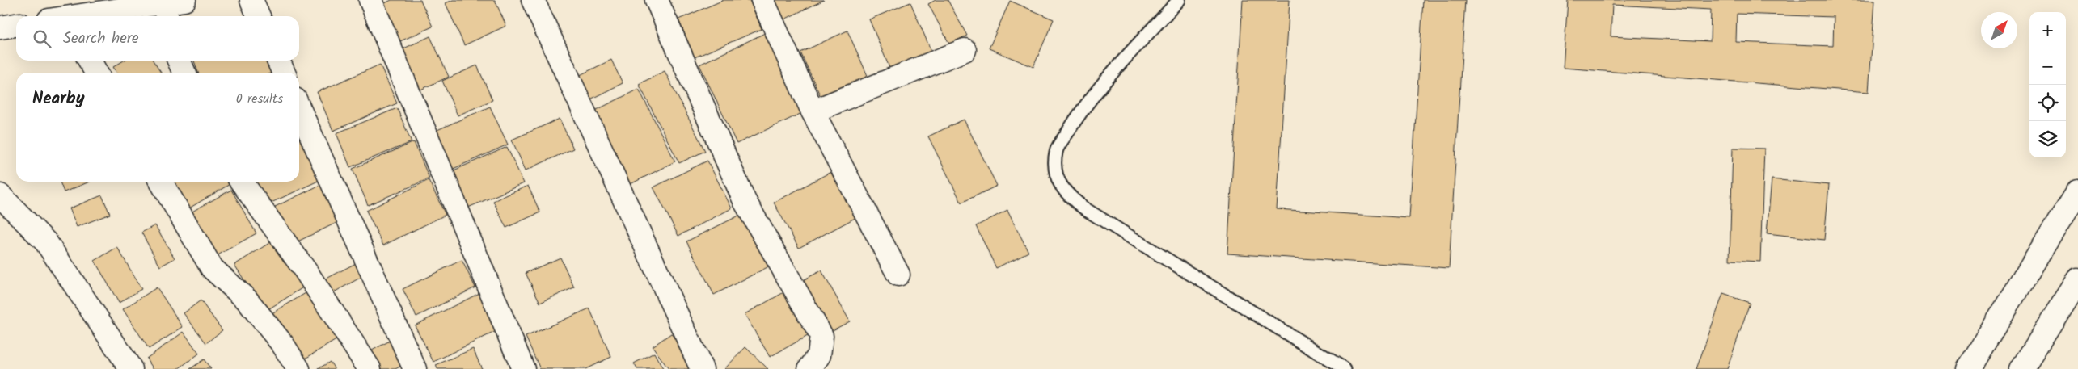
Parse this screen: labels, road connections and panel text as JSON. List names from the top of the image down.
{
  "north": "top right",
  "page": {
    "map_buttons": ["+", "−"],
    "search": "Search here",
    "heading": ["Nearby", "0 results"]
  }
}
